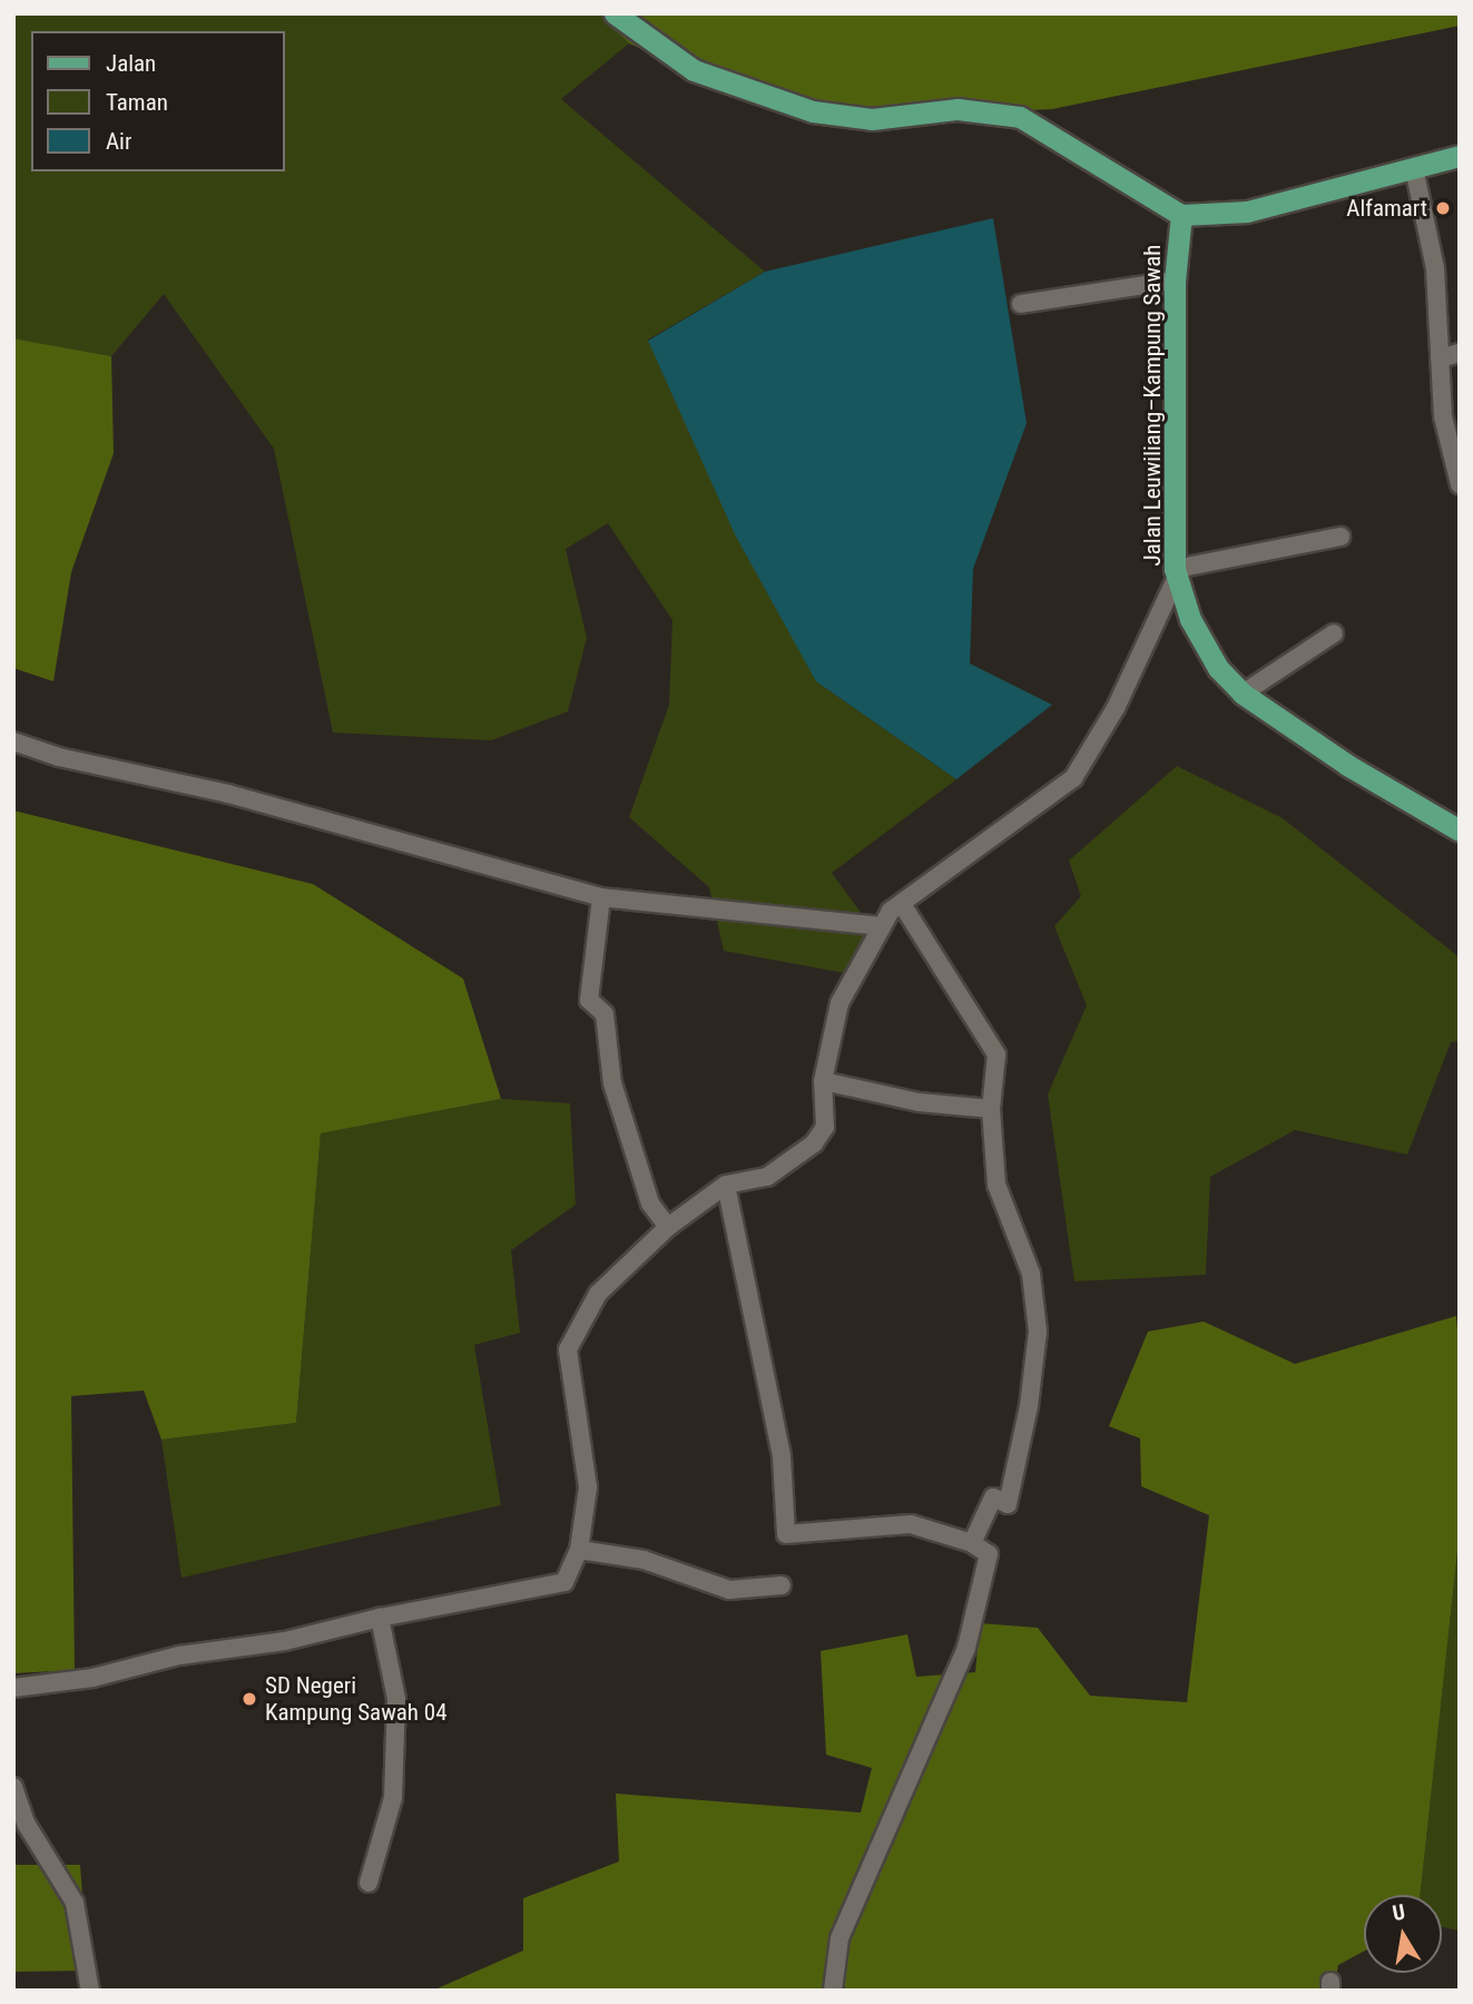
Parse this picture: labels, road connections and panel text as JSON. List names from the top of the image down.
{
  "streets": {
    "main road": ["Jalan Leuwiliang–Kampung Sawah"]
  },
  "places": ["Alfamart", "SD Negeri Kampung Sawah 04"],
  "legend": ["Jalan", "Taman", "Air"],
  "north": "top"
}
